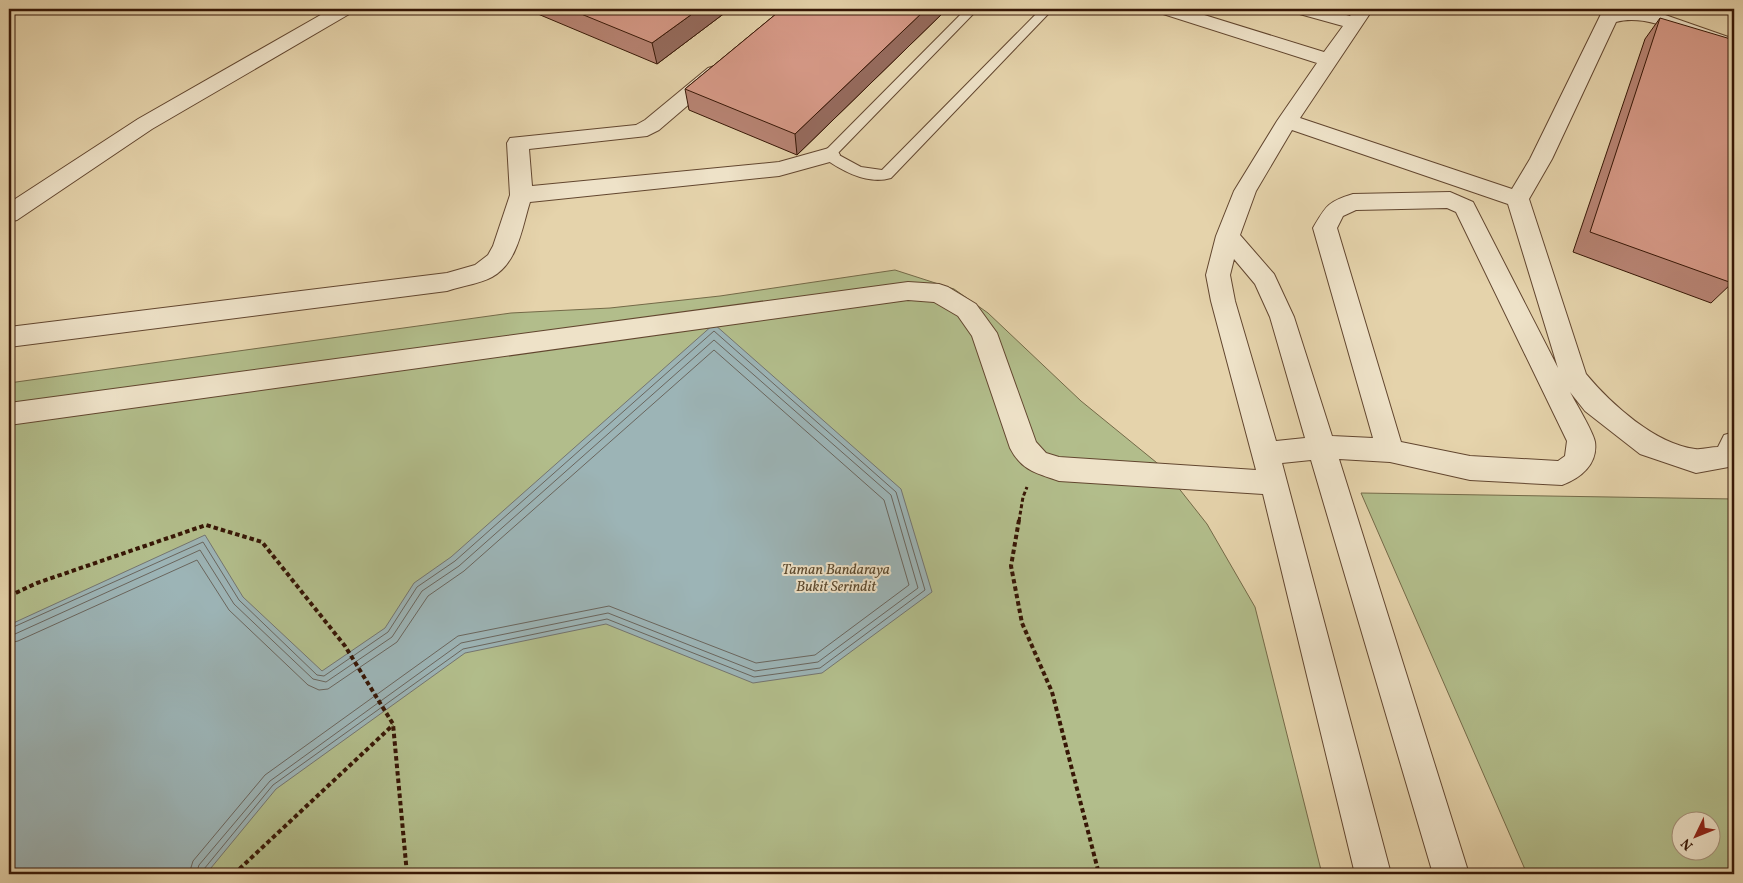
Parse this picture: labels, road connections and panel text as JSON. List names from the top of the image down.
{
  "parks": ["Taman Bandaraya Bukit Serindit"],
  "north": "bottom left"
}
